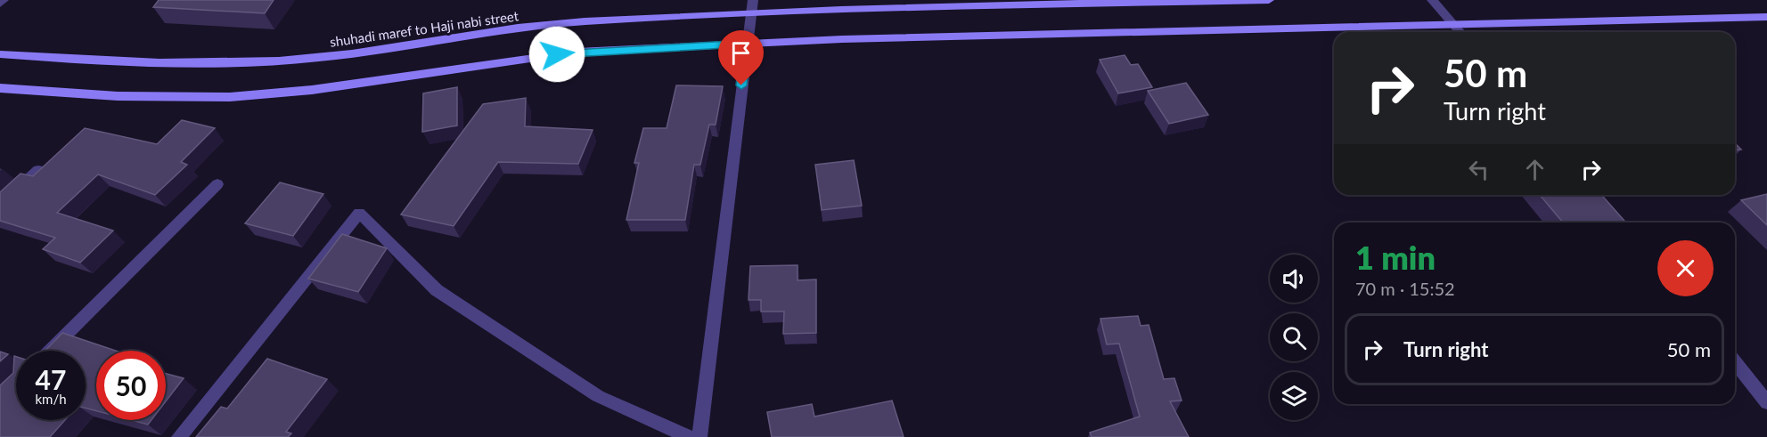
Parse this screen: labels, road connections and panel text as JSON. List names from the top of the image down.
{
  "streets": {
    "main road": ["shuhadi maref to Haji nabi street"]
  },
  "page": {
    "turn": ["50 m", "Turn right"],
    "heading": ["1 min", "70 m · 15:52"],
    "list": [
      {
        "name": "Turn right",
        "value": "50 m"
      }
    ],
    "speed": "47 km/h",
    "limit": "50"
  }
}
